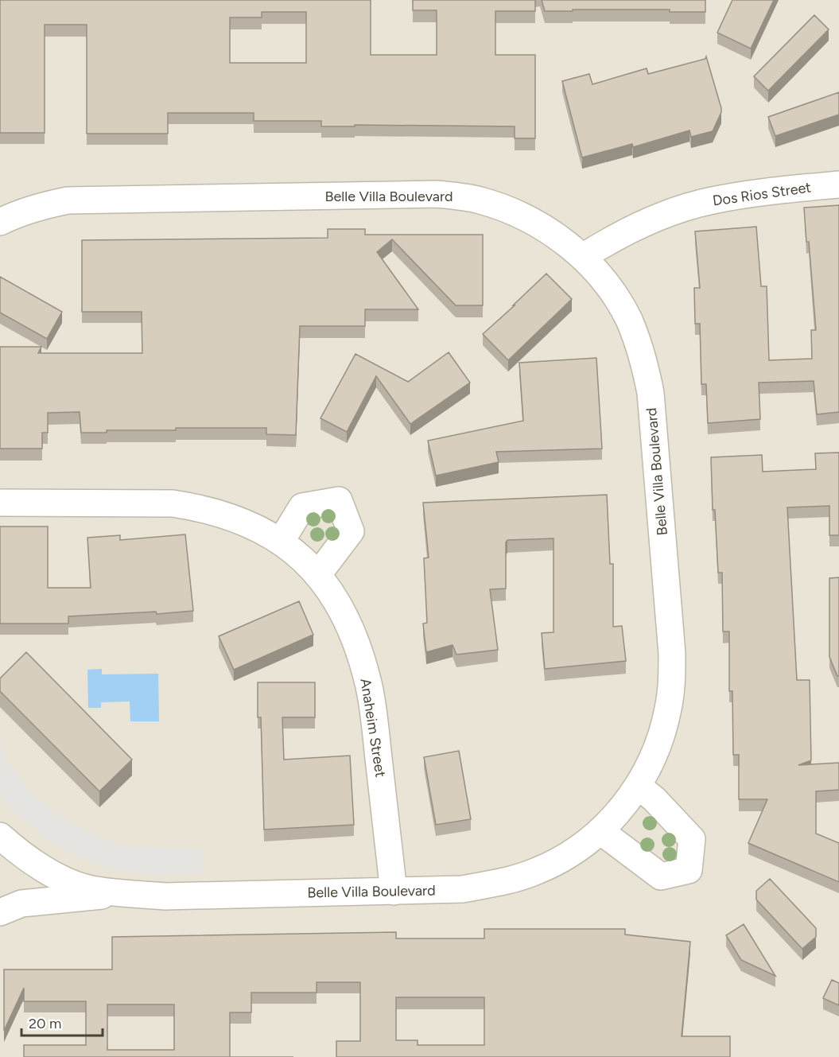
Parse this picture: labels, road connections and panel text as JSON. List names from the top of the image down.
{
  "streets": {
    "street": ["Dos Rios Street", "Belle Villa Boulevard", "Anaheim Street"]
  },
  "crossings": [
    ["Dos Rios Street", "Belle Villa Boulevard"],
    ["Belle Villa Boulevard", "Anaheim Street"]
  ],
  "scale_bar": "20 m"
}
